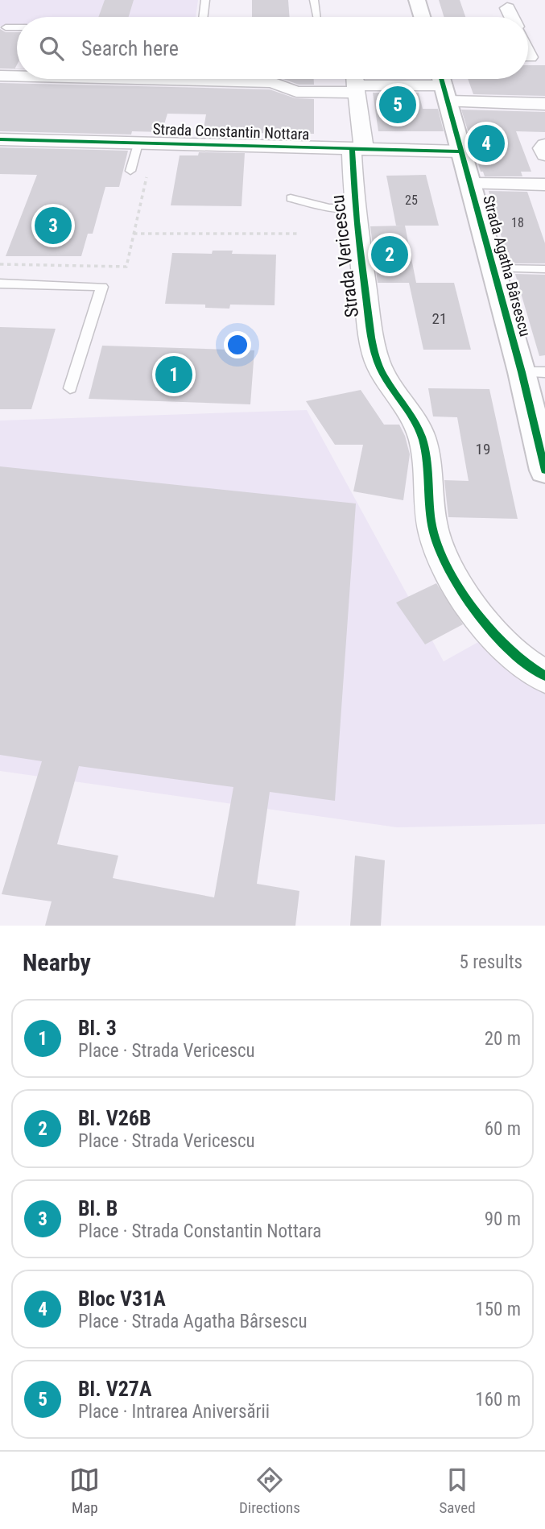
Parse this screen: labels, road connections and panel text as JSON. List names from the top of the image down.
{
  "streets": {
    "street": ["Strada Constantin Nottara", "Strada Vericescu", "Strada Agatha Bârsescu"]
  },
  "crossings": [
    ["Strada Constantin Nottara", "Strada Vericescu"],
    ["Strada Constantin Nottara", "Strada Agatha Bârsescu"]
  ],
  "house_numbers": [
    "25",
    "18",
    "21",
    "19"
  ],
  "page": {
    "search": "Search here",
    "pins": [
      "5",
      "4",
      "3",
      "2",
      "1"
    ],
    "heading": ["Nearby", "5 results"],
    "list": [
      {
        "mark": "1",
        "name": "Bl. 3",
        "note": "Place · Strada Vericescu",
        "value": "20 m"
      },
      {
        "mark": "2",
        "name": "Bl. V26B",
        "note": "Place · Strada Vericescu",
        "value": "60 m"
      },
      {
        "mark": "3",
        "name": "Bl. B",
        "note": "Place · Strada Constantin Nottara",
        "value": "90 m"
      },
      {
        "mark": "4",
        "name": "Bloc V31A",
        "note": "Place · Strada Agatha Bârsescu",
        "value": "150 m"
      },
      {
        "mark": "5",
        "name": "Bl. V27A",
        "note": "Place · Intrarea Aniversării",
        "value": "160 m"
      }
    ],
    "nav": ["Map", "Directions", "Saved"]
  }
}
